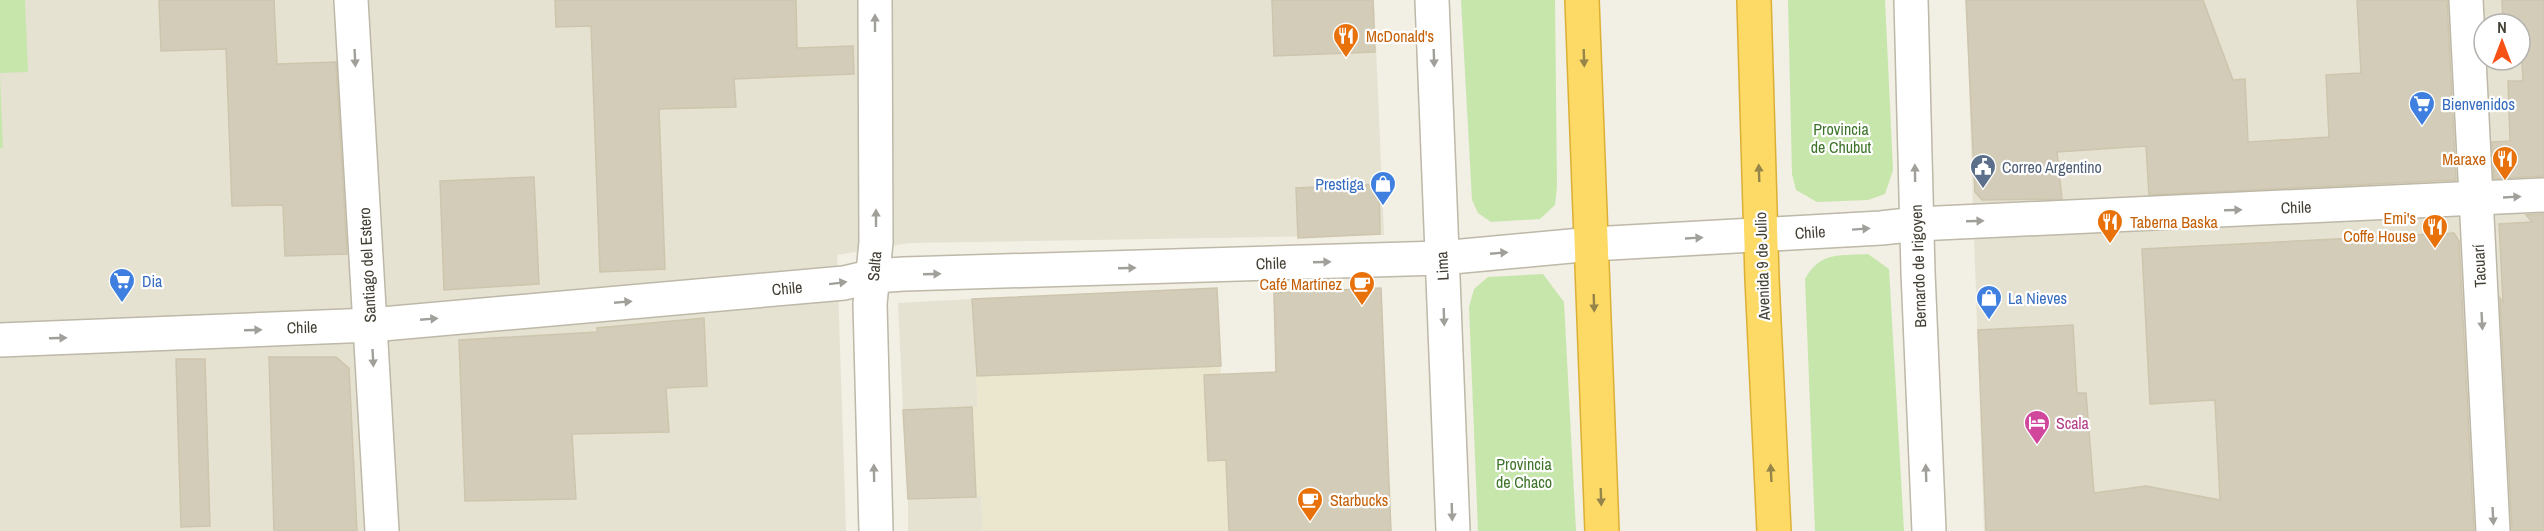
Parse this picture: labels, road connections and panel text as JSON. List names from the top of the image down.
{
  "streets": {
    "highway": ["Avenida 9 de Julio"],
    "street": [
      "Chile",
      "Santiago del Estero",
      "Salta",
      "Lima",
      "Bernardo de Irigoyen",
      "Tacuarí"
    ]
  },
  "crossings": [
    ["Chile", "Santiago del Estero"],
    ["Chile", "Salta"],
    ["Chile", "Lima"],
    ["Chile", "Avenida 9 de Julio"],
    ["Chile", "Bernardo de Irigoyen"],
    ["Chile", "Tacuarí"]
  ],
  "one_way": [
    "Chile",
    "Santiago del Estero",
    "Salta",
    "Lima",
    "Bernardo de Irigoyen",
    "Tacuarí"
  ],
  "parks": ["Provincia de Chubut", "Provincia de Chaco"],
  "places": {
    "restaurant": [
      "McDonald's",
      "Maraxe",
      "Taberna Baska",
      "Emi's Coffe House"
    ],
    "supermarket": ["Bienvenidos", "Dia"],
    "public building": ["Correo Argentino"],
    "shop": ["Prestiga", "La Nieves"],
    "cafe": ["Café Martínez", "Starbucks"],
    "hotel": ["Scala"]
  },
  "north": "top"
}
